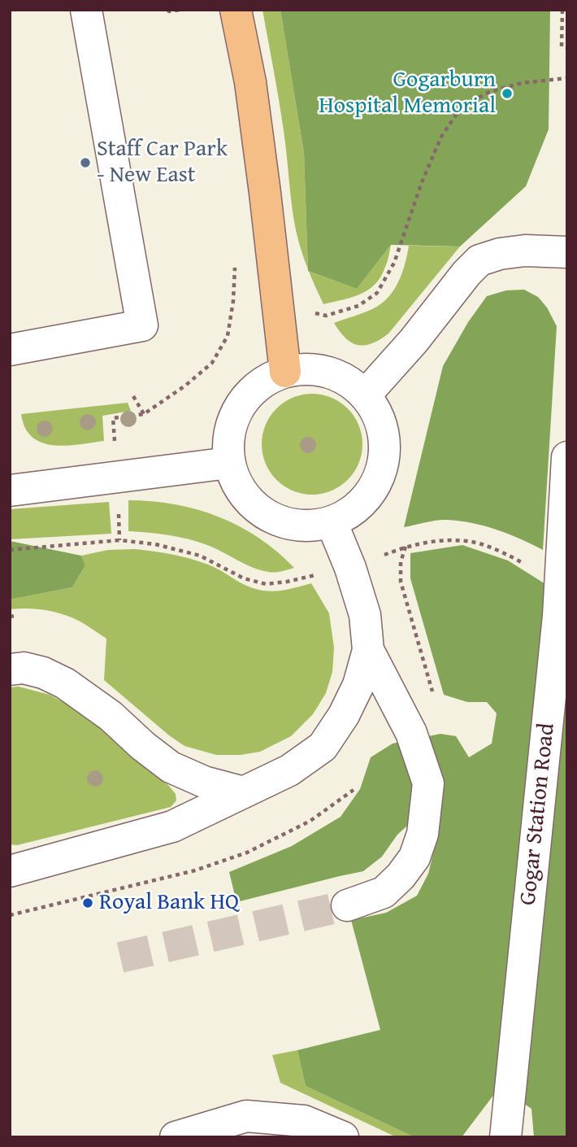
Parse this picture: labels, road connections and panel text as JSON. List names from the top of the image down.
{
  "streets": {
    "street": ["Gogar Station Road"]
  },
  "places": ["Gogarburn Hospital Memorial", "Staff Car Park - New East", "Royal Bank HQ"]
}
